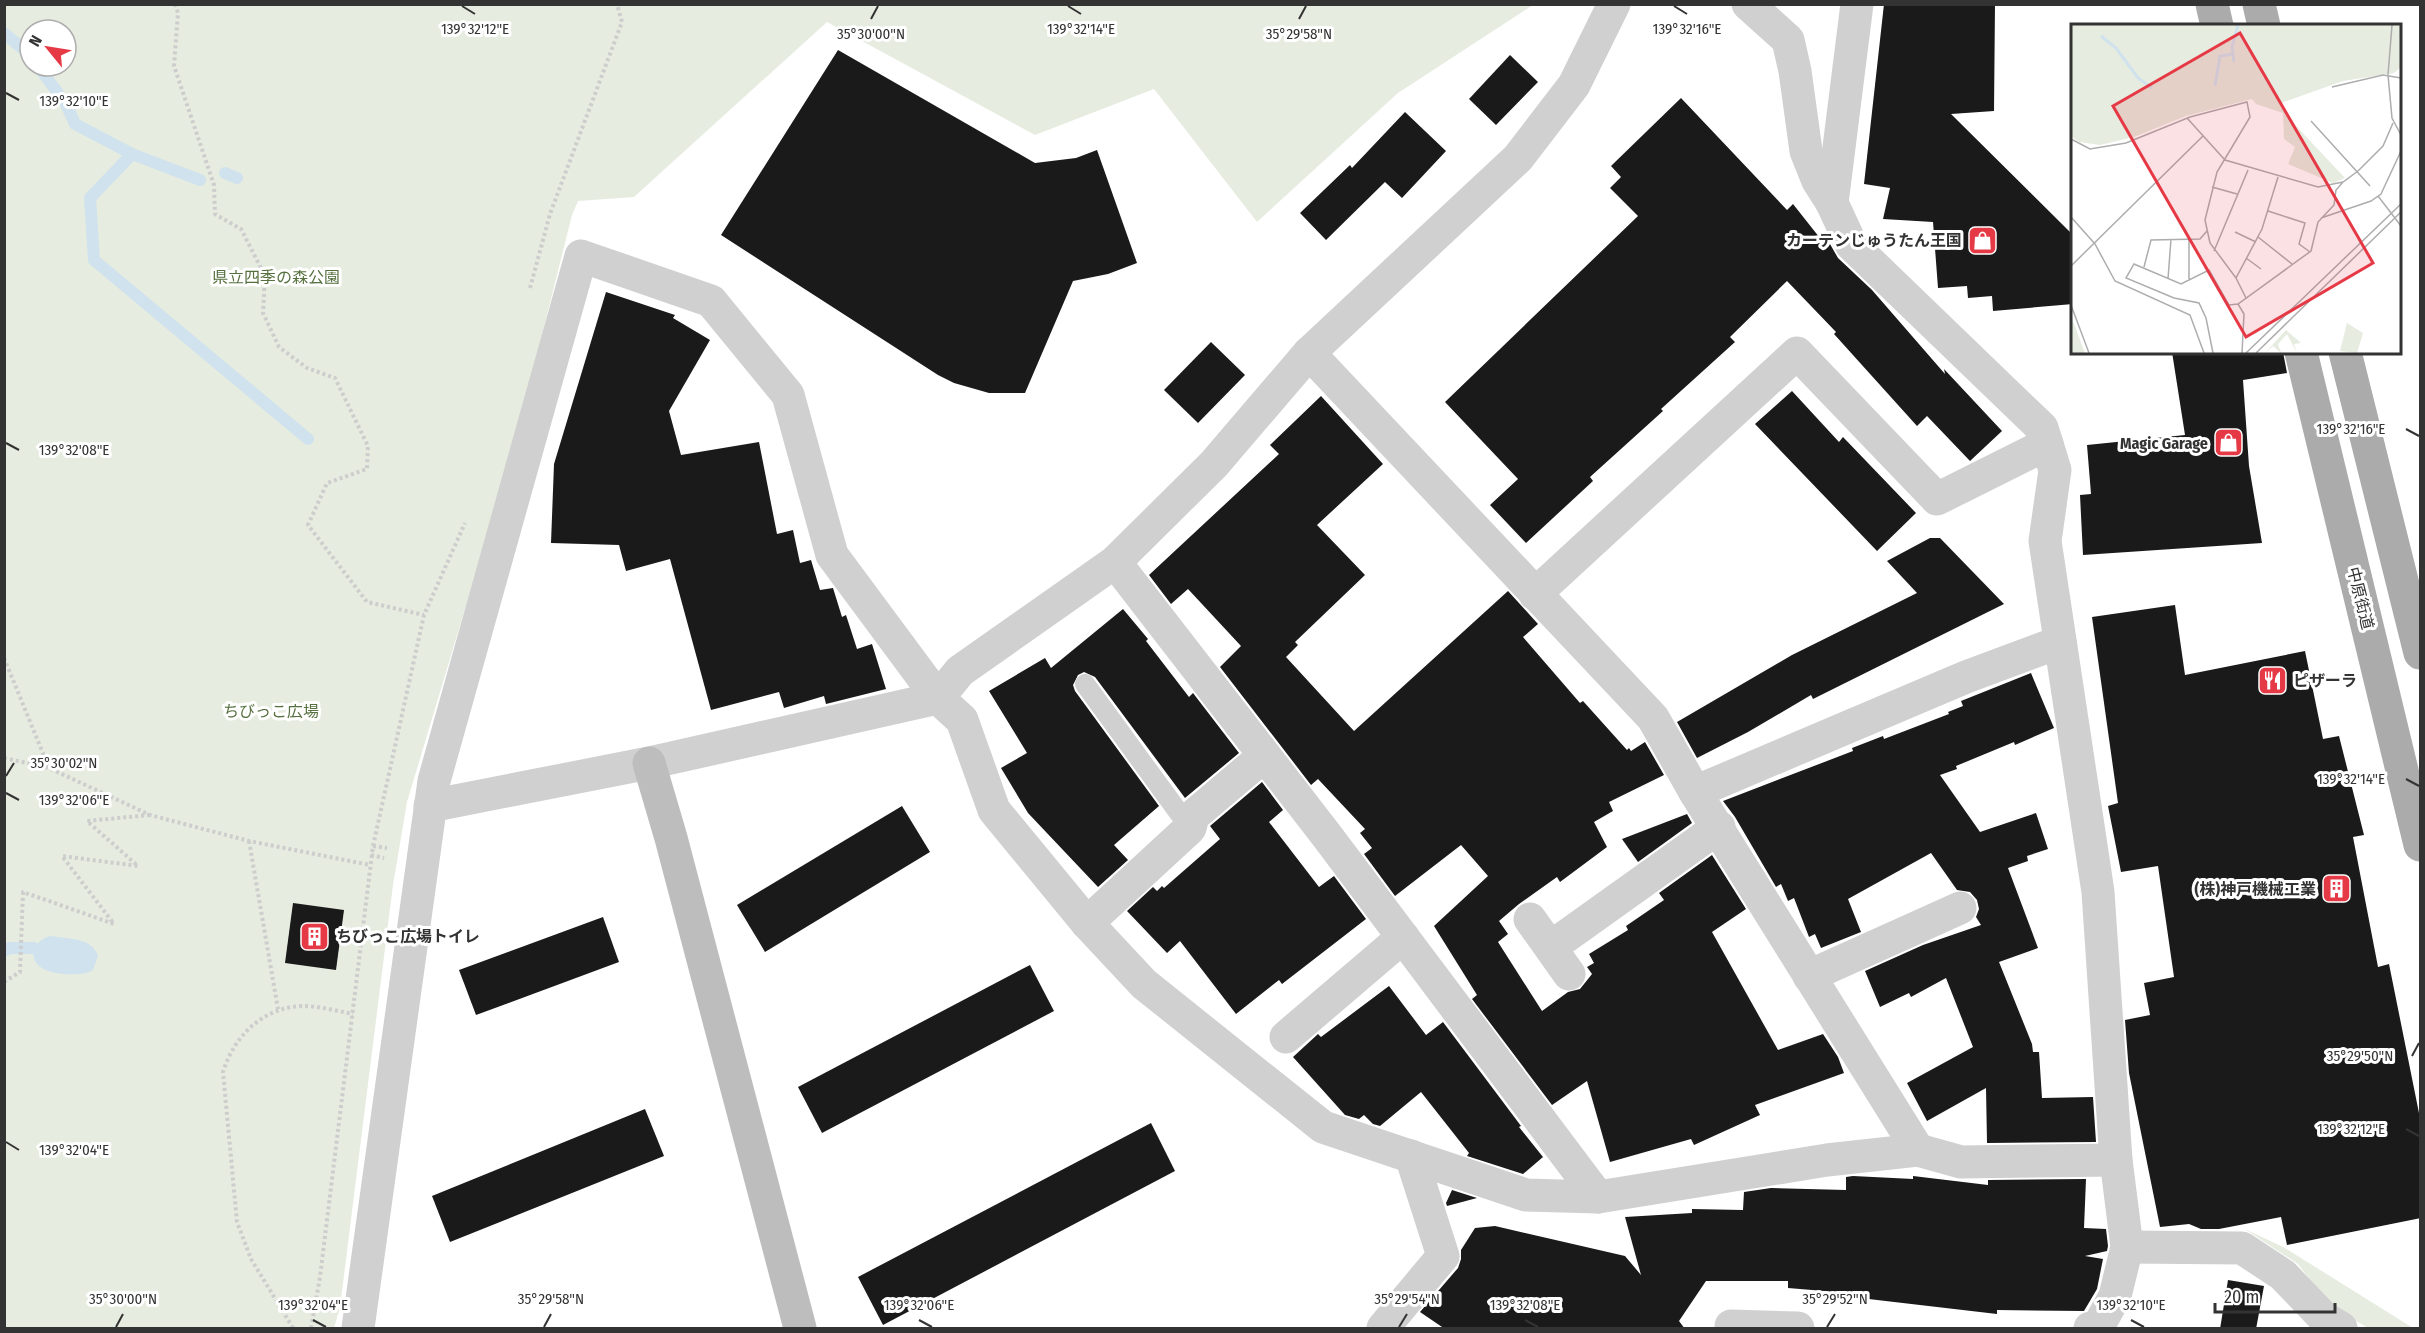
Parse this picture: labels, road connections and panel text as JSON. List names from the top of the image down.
{
  "streets": {
    "main road": ["中原街道"]
  },
  "parks": ["県立四季の森公園", "ちびっこ広場"],
  "places": {
    "shop": ["カーテンじゅうたん王国", "Magic Garage"],
    "restaurant": ["ピザーラ"],
    "building": ["(株)神戸機械工業", "ちびっこ広場トイレ"]
  },
  "scale_bar": "20 m",
  "north": "top left",
  "coordinates": [
    "139°32'12\"E",
    "139°32'14\"E",
    "139°32'16\"E",
    "35°30'00\"N",
    "35°29'58\"N",
    "139°32'10\"E",
    "139°32'08\"E",
    "35°30'02\"N",
    "139°32'06\"E",
    "35°29'50\"N",
    "139°32'04\"E",
    "35°29'54\"N",
    "35°29'52\"N"
  ]
}
